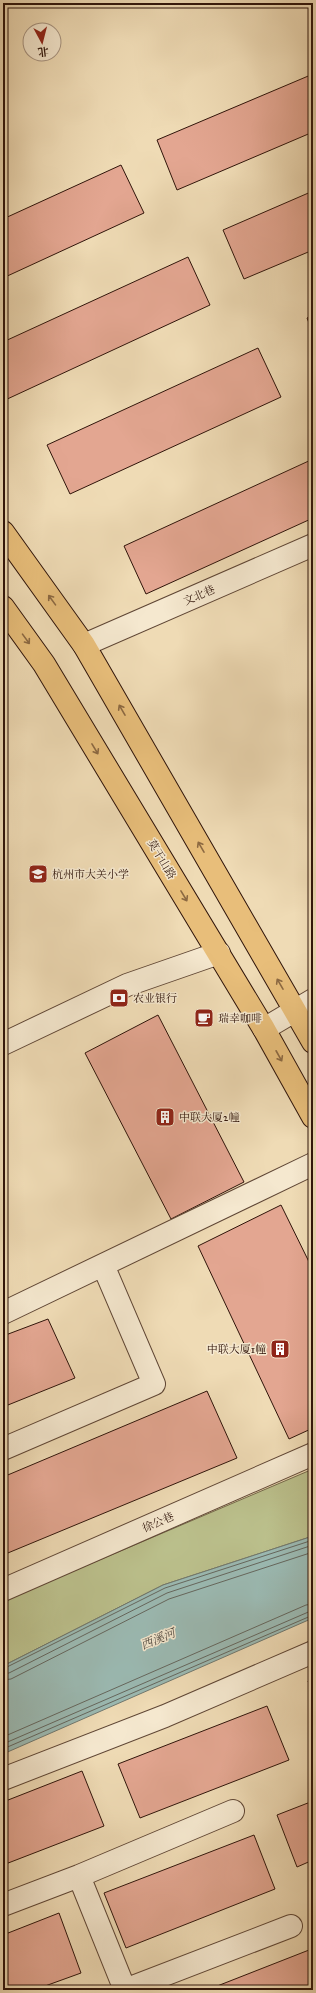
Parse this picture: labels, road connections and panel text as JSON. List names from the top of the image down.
{
  "streets": {
    "main road": ["莫干山路"],
    "street": ["文北巷", "徐公巷"]
  },
  "water": ["西溪河"],
  "places": {
    "school or university": ["杭州市大关小学"],
    "bank": ["农业银行"],
    "cafe": ["瑞幸咖啡"],
    "building": ["中联大厦2幢", "中联大厦1幢"]
  },
  "north": "bottom"
}
